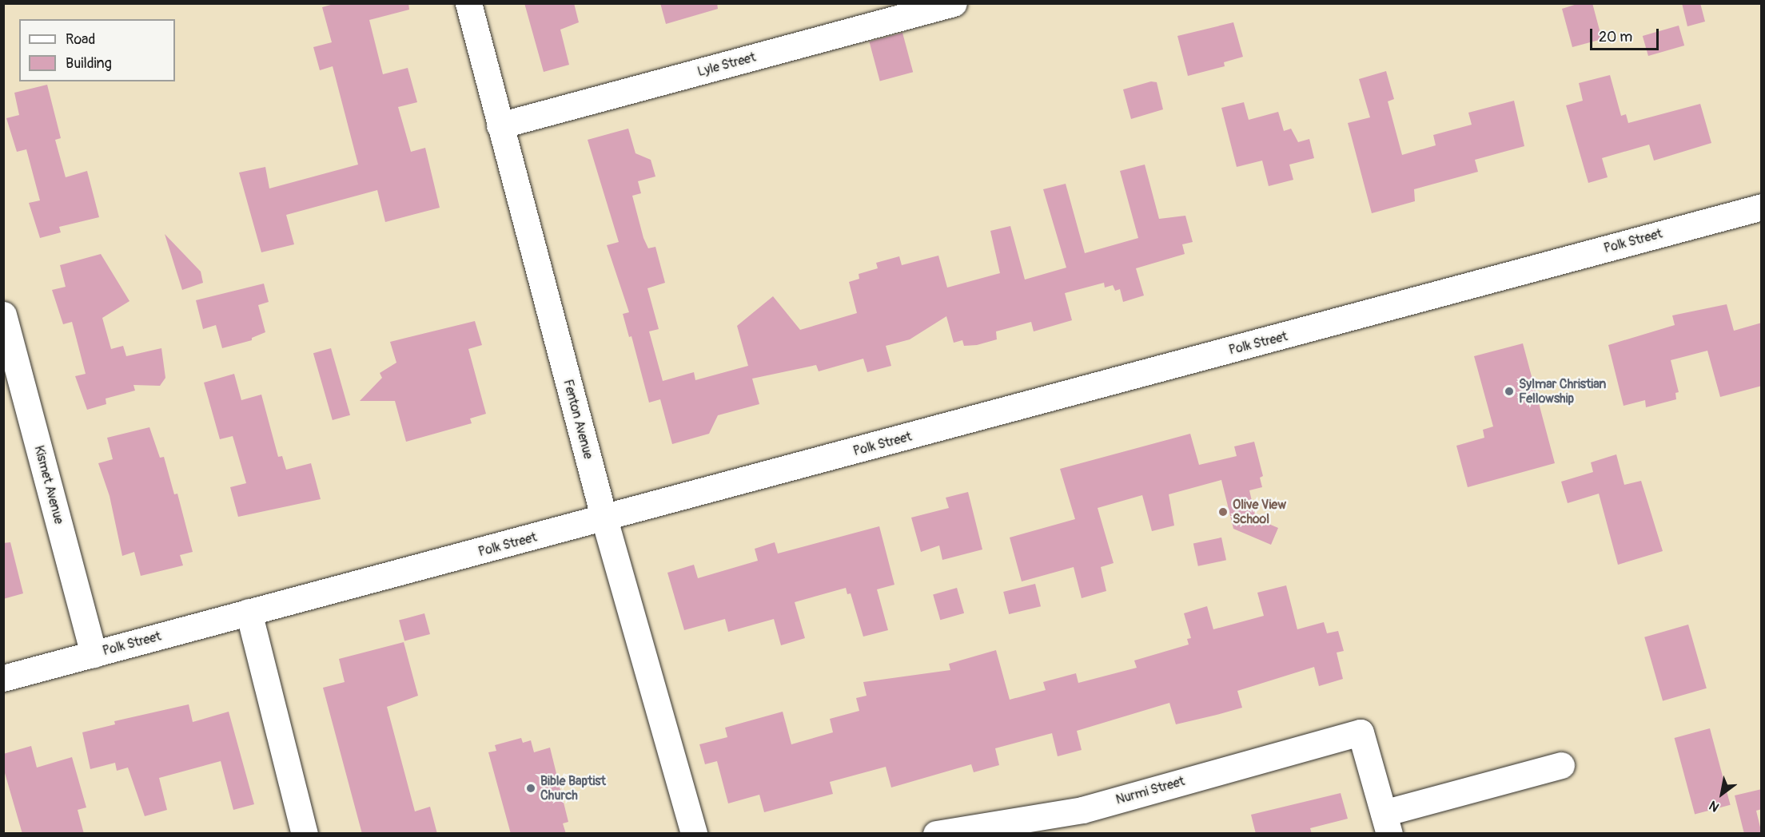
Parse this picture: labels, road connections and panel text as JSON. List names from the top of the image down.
{
  "streets": {
    "street": [
      "Lyle Street",
      "Polk Street",
      "Fenton Avenue",
      "Kismet Avenue",
      "Nurmi Street"
    ]
  },
  "crossings": [
    ["Lyle Street", "Fenton Avenue"],
    ["Polk Street", "Fenton Avenue"],
    ["Polk Street", "Kismet Avenue"]
  ],
  "places": ["Sylmar Christian Fellowship", "Olive View School", "Bible Baptist Church"],
  "legend": ["Road", "Building"],
  "scale_bar": "20 m",
  "north": "bottom left"
}
